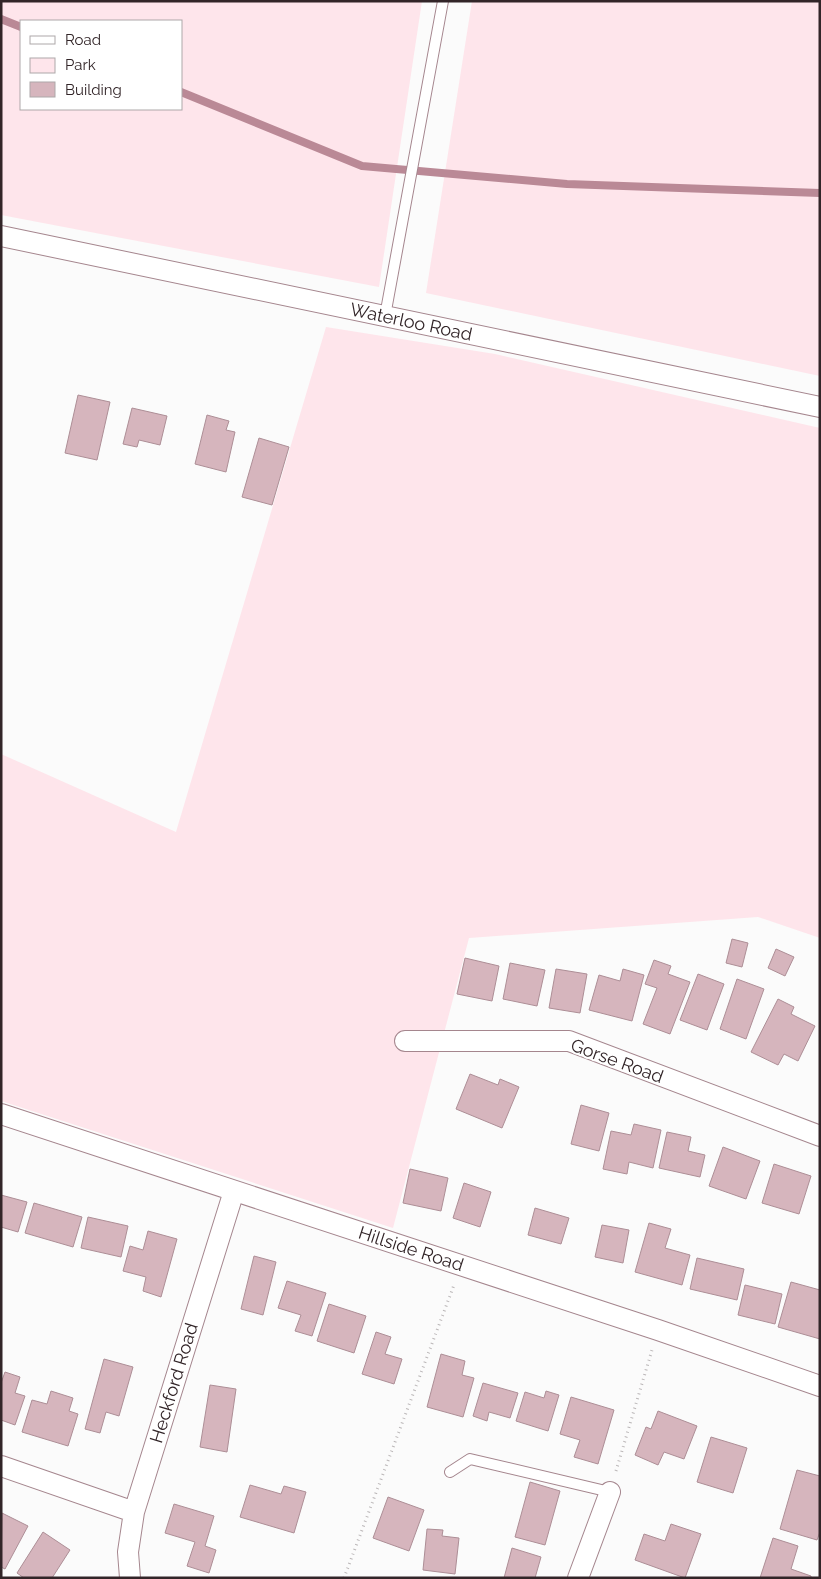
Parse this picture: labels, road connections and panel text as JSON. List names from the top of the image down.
{
  "streets": {
    "street": [
      "Waterloo Road",
      "Gorse Road",
      "Hillside Road",
      "Heckford Road"
    ]
  },
  "crossings": [
    ["Hillside Road", "Heckford Road"]
  ],
  "legend": ["Road", "Park", "Building"]
}
